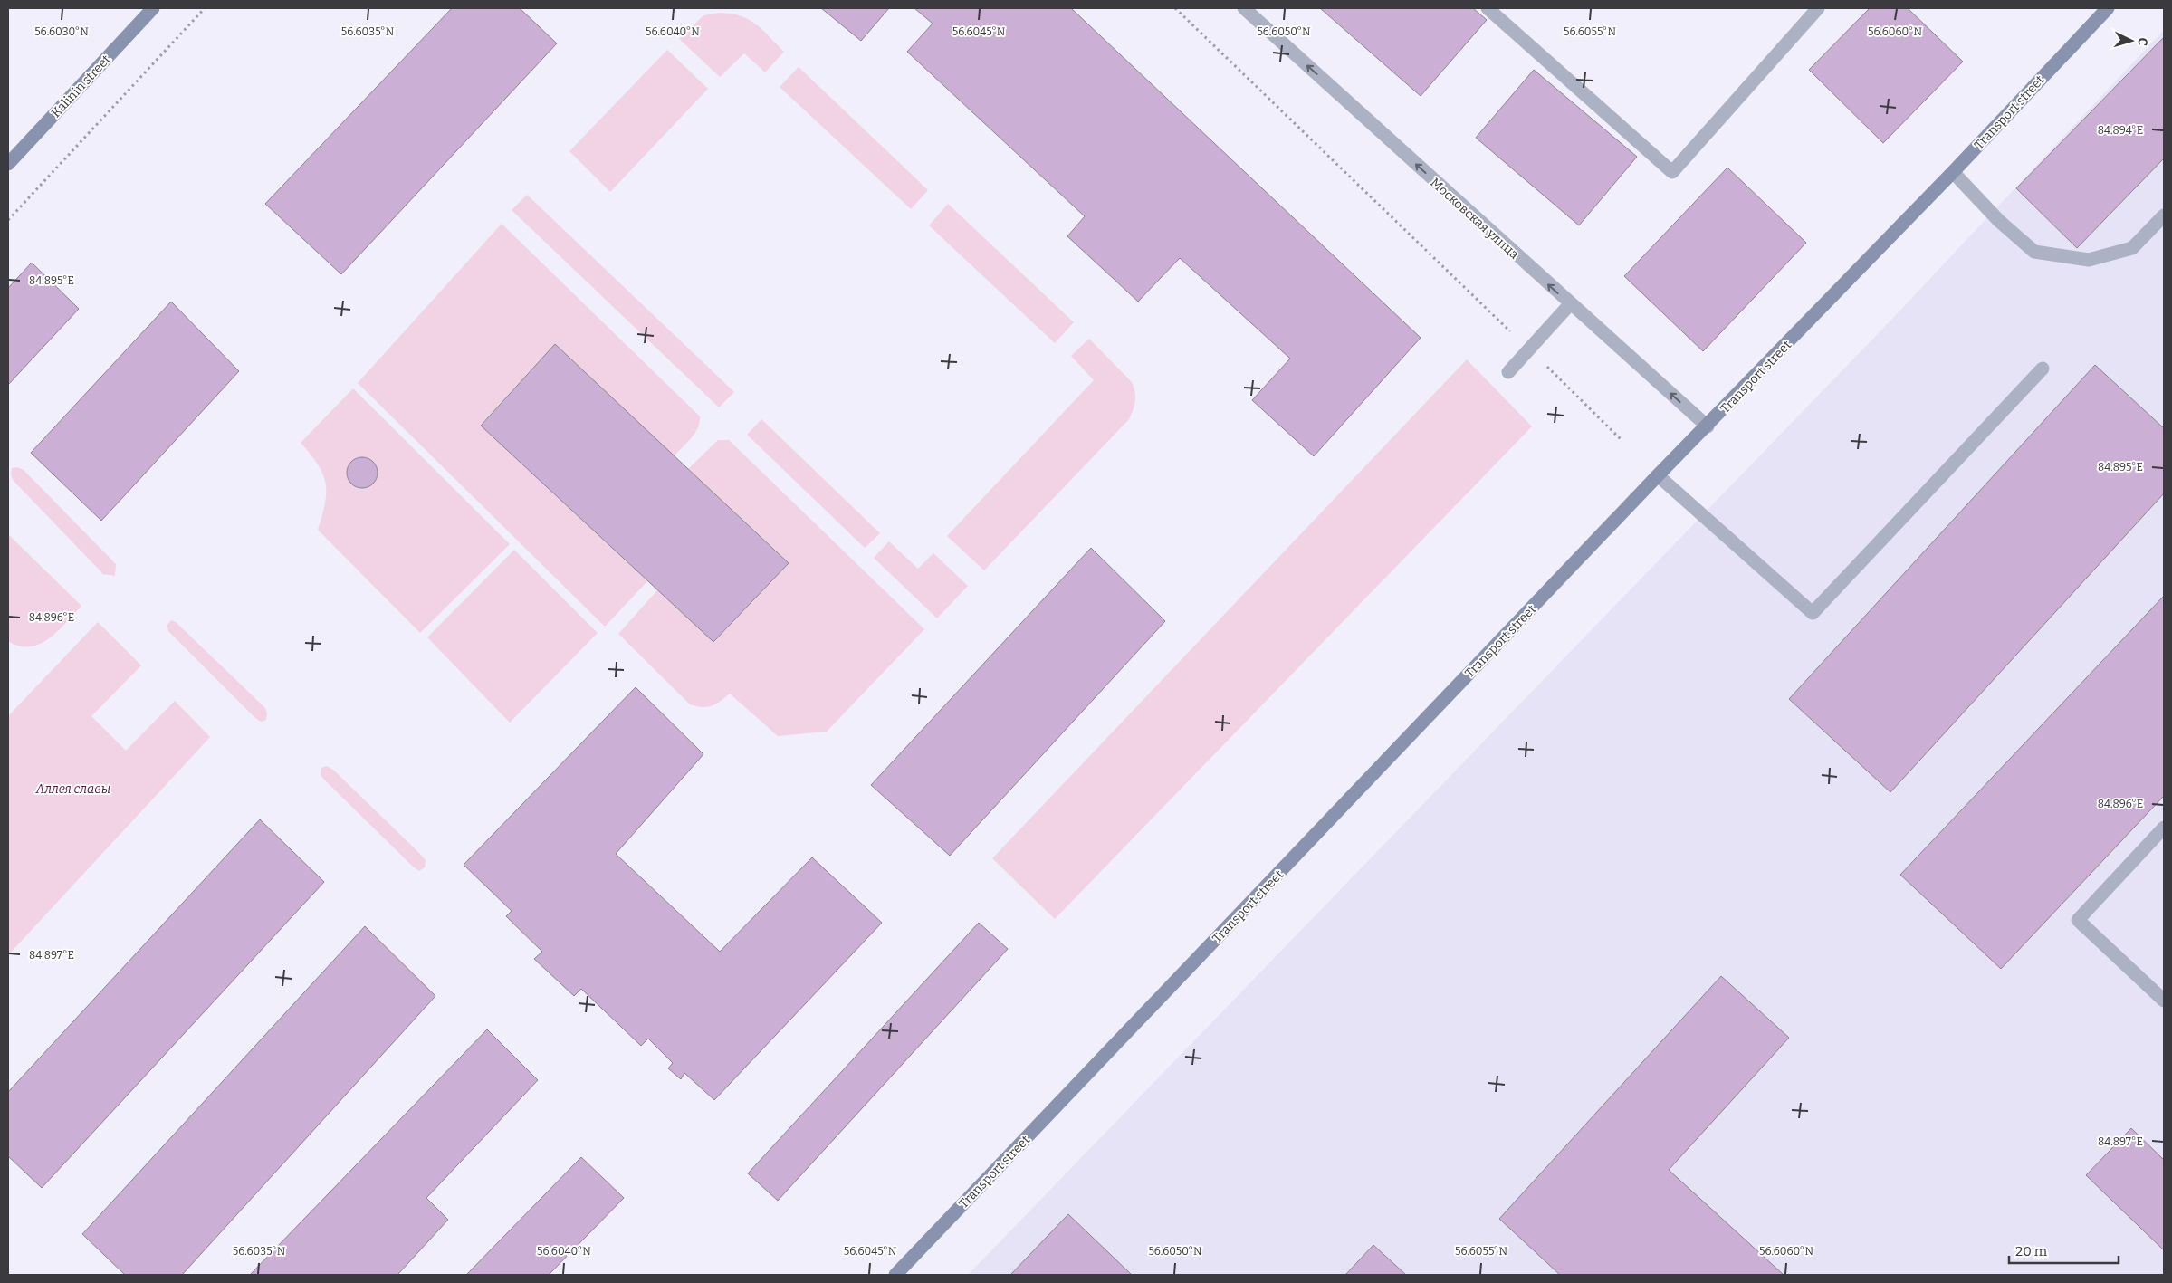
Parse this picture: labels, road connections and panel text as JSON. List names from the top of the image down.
{
  "streets": {
    "street": ["Kalinin street", "Transport street", "Московская улица"]
  },
  "crossings": [
    ["Transport street", "Московская улица"]
  ],
  "one_way": ["Московская улица"],
  "parks": ["Аллея славы"],
  "scale_bar": "20 m",
  "north": "right",
  "coordinates": [
    "56.6035°N",
    "56.6040°N",
    "56.6045°N",
    "56.6050°N",
    "56.6055°N",
    "56.6060°N",
    "56.6030°N",
    "84.894°E",
    "84.895°E",
    "84.896°E",
    "84.897°E"
  ]
}
